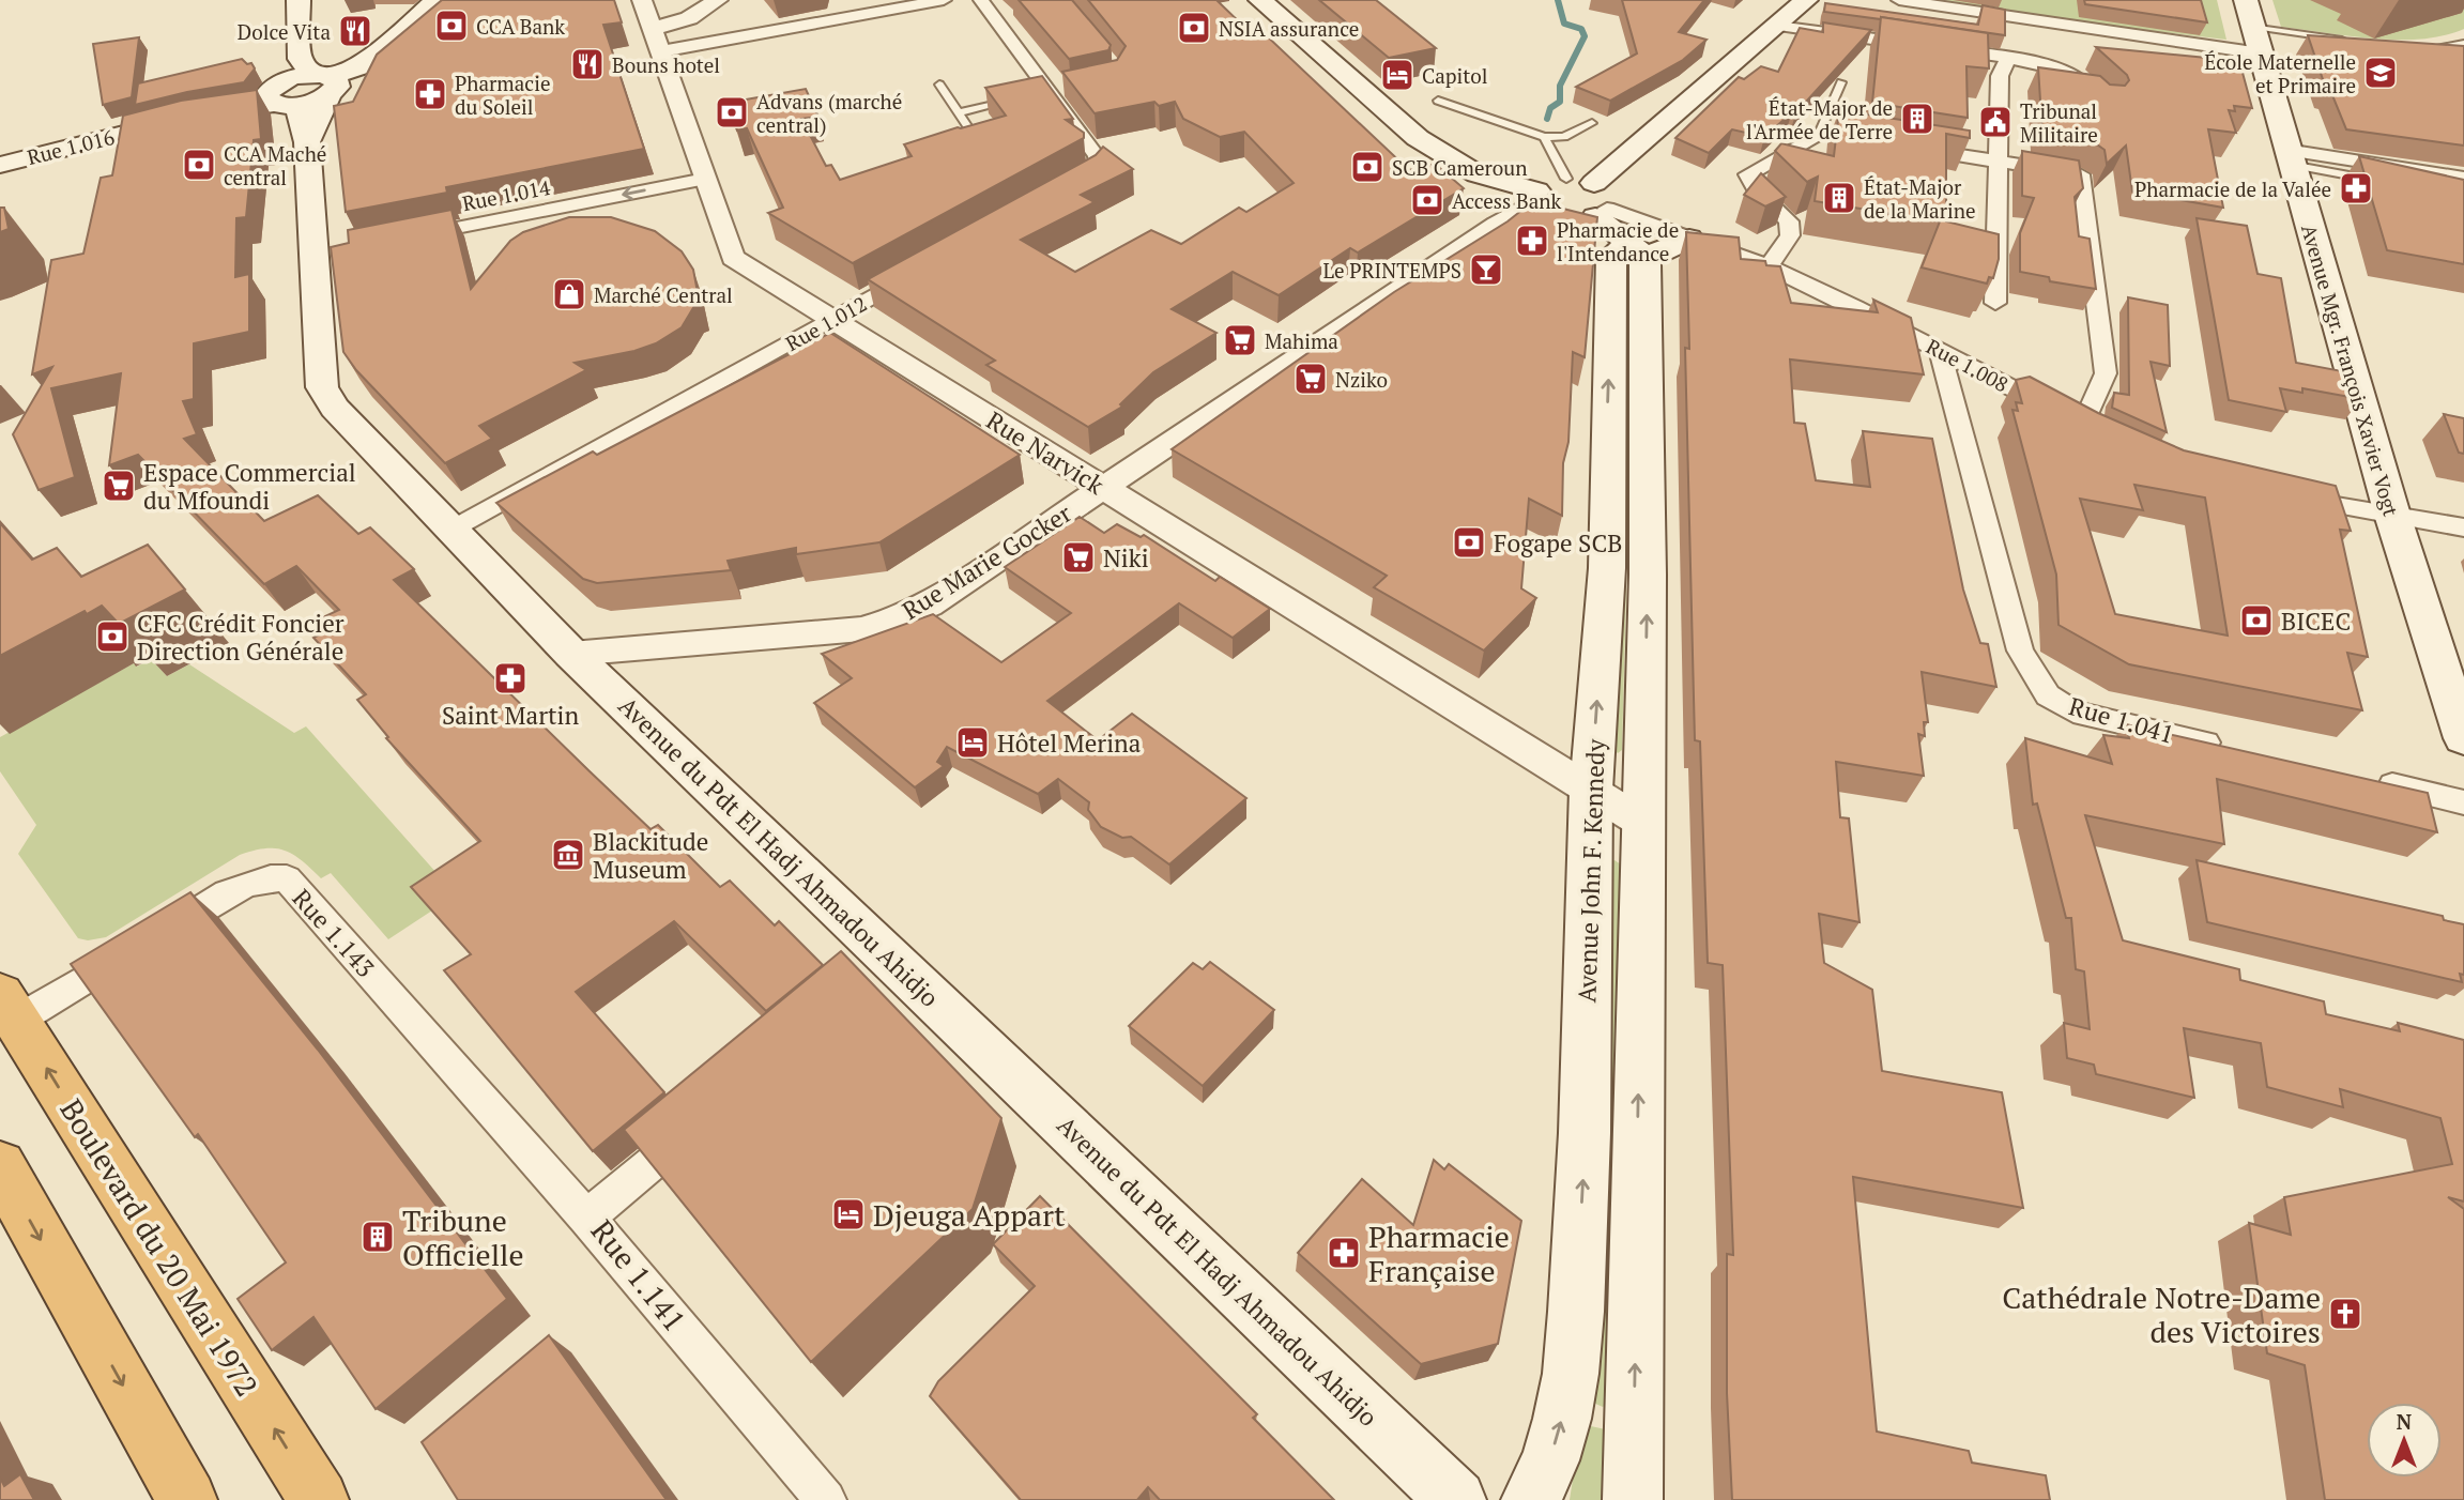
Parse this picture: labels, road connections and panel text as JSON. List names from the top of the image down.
{
  "streets": {
    "highway": ["Boulevard du 20 Mai 1972"],
    "main road": [
      "Rue 1.016",
      "Avenue Mgr. François Xavier Vogt",
      "Avenue du Pdt El Hadj Ahmadou Ahidjo",
      "Avenue John F. Kennedy"
    ],
    "street": [
      "Rue 1.014",
      "Rue 1.012",
      "Rue 1.008",
      "Rue Narvick",
      "Rue Marie Gocker",
      "Rue 1.041",
      "Rue 1.143",
      "Rue 1.141"
    ]
  },
  "crossings": [
    ["Rue 1.016", "Avenue du Pdt El Hadj Ahmadou Ahidjo"],
    ["Rue 1.014", "Rue Narvick"],
    ["Rue 1.012", "Rue Narvick"],
    ["Rue 1.012", "Avenue du Pdt El Hadj Ahmadou Ahidjo"],
    ["Rue 1.008", "Rue Marie Gocker"],
    ["Rue 1.008", "Rue 1.041"],
    ["Rue 1.008", "Avenue John F. Kennedy"],
    ["Rue Narvick", "Rue Marie Gocker"],
    ["Rue Narvick", "Avenue John F. Kennedy"],
    ["Rue Marie Gocker", "Avenue du Pdt El Hadj Ahmadou Ahidjo"],
    ["Rue Marie Gocker", "Avenue John F. Kennedy"],
    ["Rue 1.143", "Boulevard du 20 Mai 1972"],
    ["Rue 1.143", "Rue 1.141"]
  ],
  "one_way": ["Rue 1.014", "Avenue John F. Kennedy"],
  "places": {
    "bank": [
      "CCA Bank",
      "NSIA assurance",
      "Advans (marché central)",
      "CCA Maché central",
      "SCB Cameroun",
      "Access Bank",
      "Fogape SCB",
      "BICEC",
      "CFC Crédit Foncier Direction Générale"
    ],
    "restaurant": ["Dolce Vita", "Bouns hotel"],
    "school or university": ["École Maternelle et Primaire"],
    "hotel": ["Capitol", "Hôtel Merina", "Djeuga Appart"],
    "pharmacy": [
      "Pharmacie du Soleil",
      "Pharmacie de la Valée",
      "Pharmacie de l'Intendance",
      "Saint Martin",
      "Pharmacie Française"
    ],
    "building": ["État-Major de l'Armée de Terre", "État-Major de la Marine", "Tribune Officielle"],
    "public building": ["Tribunal Militaire"],
    "bar": ["Le PRINTEMPS"],
    "shop": ["Marché Central"],
    "supermarket": [
      "Mahima",
      "Nziko",
      "Espace Commercial du Mfoundi",
      "Niki"
    ],
    "museum": ["Blackitude Museum"],
    "church": ["Cathédrale Notre-Dame des Victoires"]
  },
  "north": "top"
}
